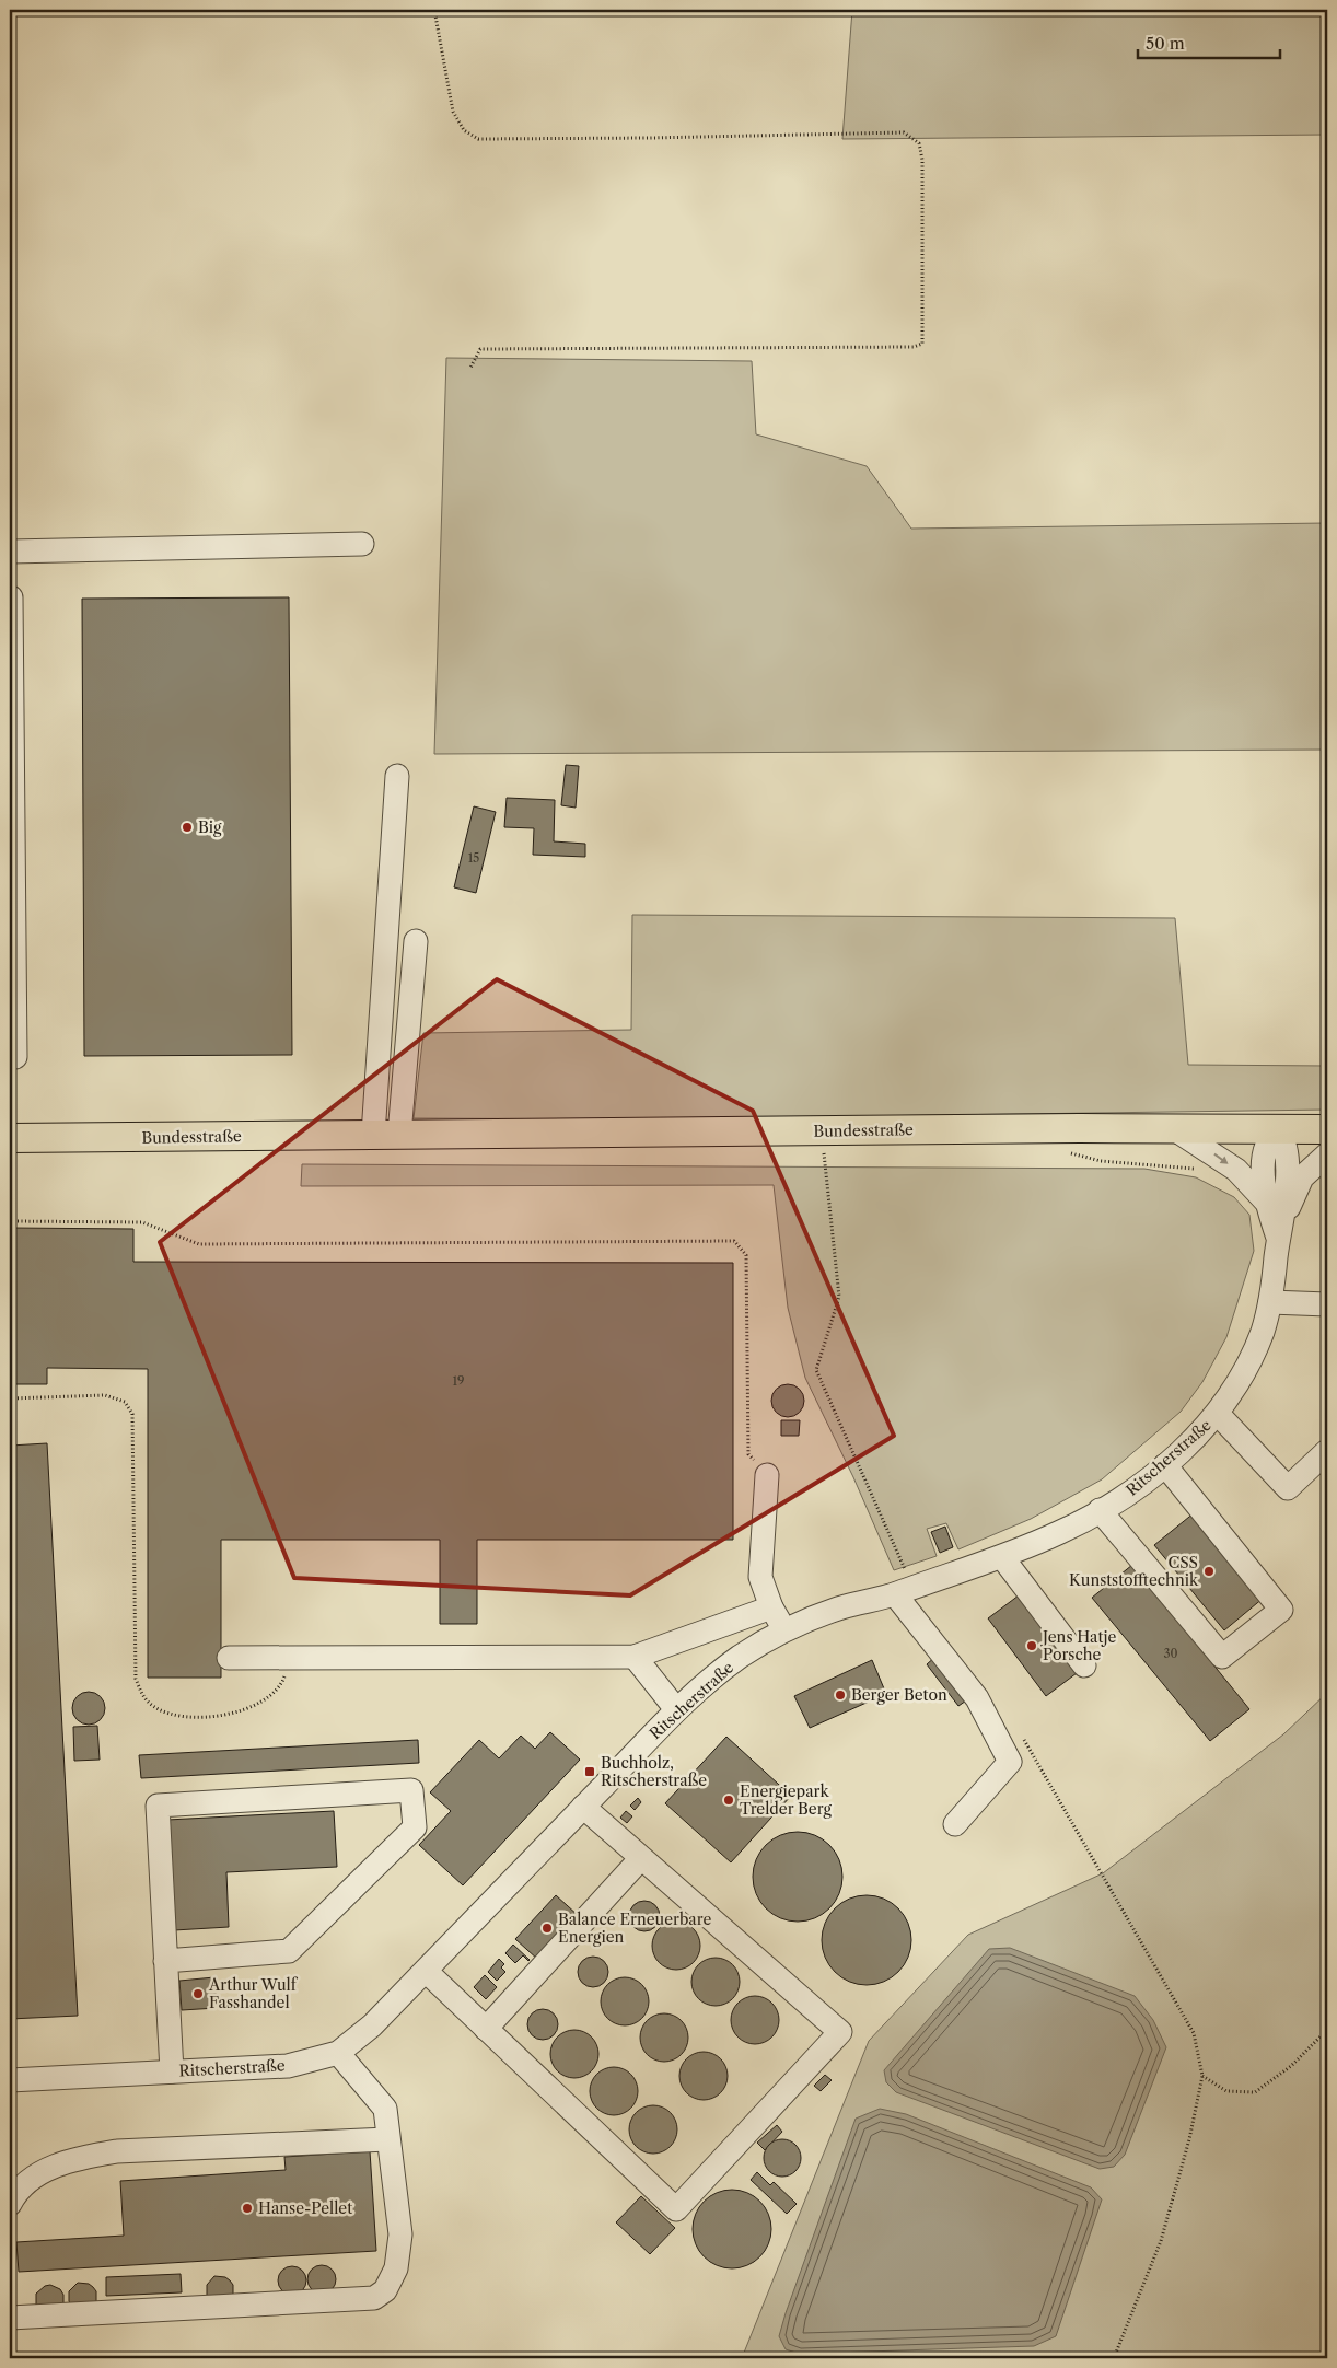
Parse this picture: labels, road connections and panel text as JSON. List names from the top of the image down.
{
  "streets": {
    "main road": ["Bundesstraße"],
    "street": ["Ritscherstraße"]
  },
  "crossings": [
    ["Bundesstraße", "Ritscherstraße"]
  ],
  "places": {
    "other": [
      "Big",
      "CSS Kunststofftechnik",
      "Jens Hatje Porsche",
      "Berger Beton",
      "Energiepark Trelder Berg",
      "Balance Erneuerbare Energien",
      "Arthur Wulf Fasshandel",
      "Hanse-Pellet"
    ],
    "transit": ["Buchholz, Ritscherstraße"]
  },
  "house_numbers": ["15", "19", "30"],
  "scale_bar": "50 m"
}
